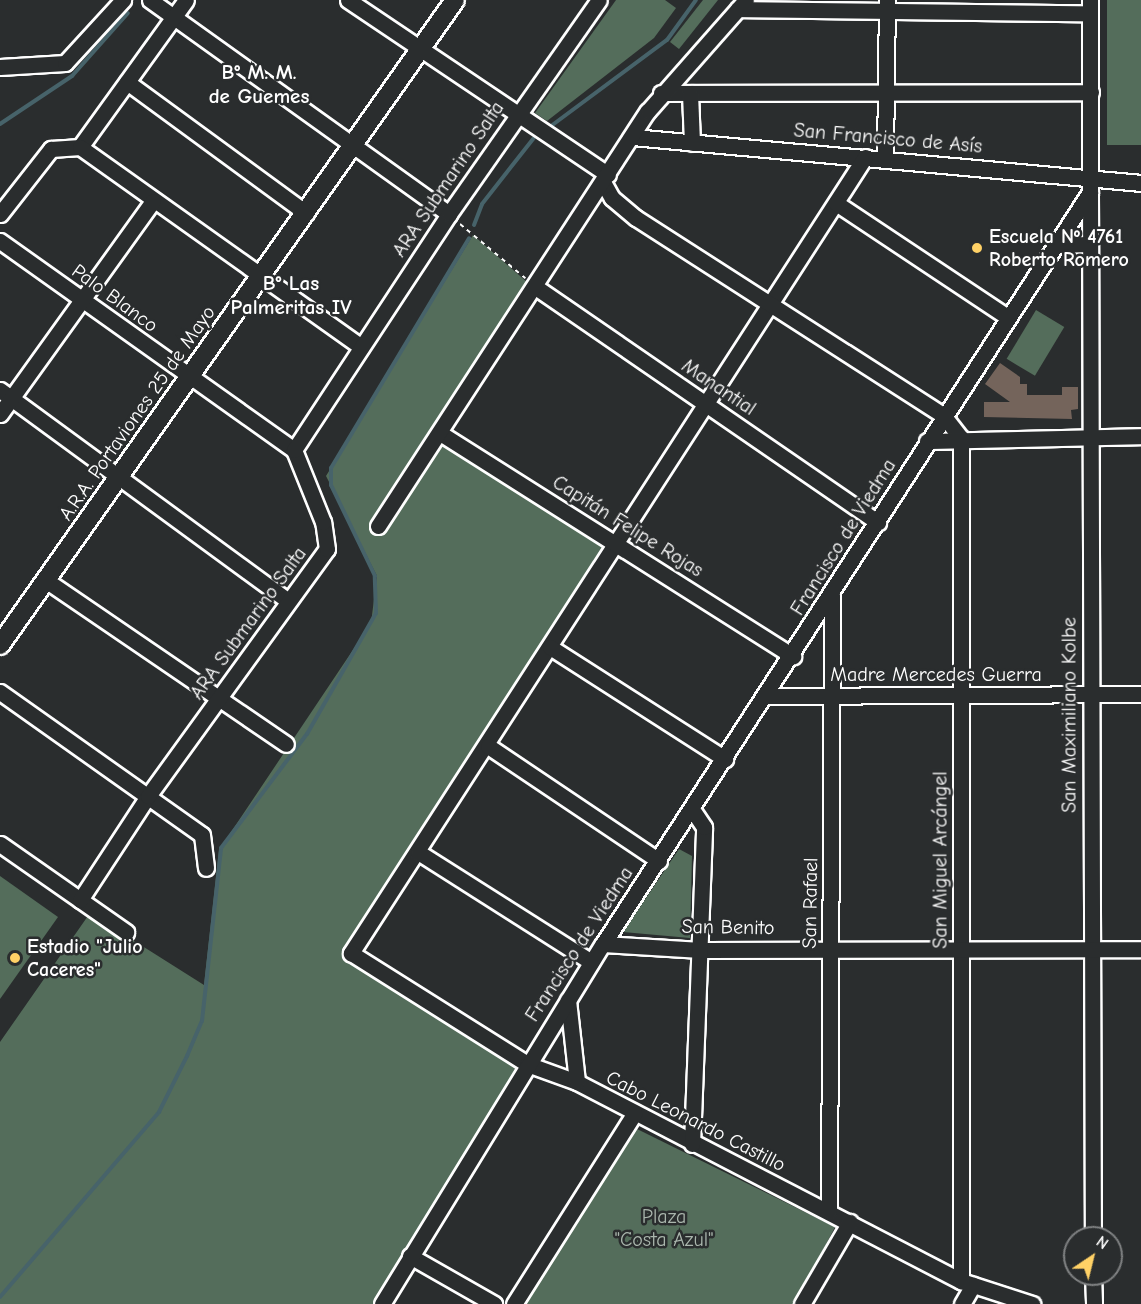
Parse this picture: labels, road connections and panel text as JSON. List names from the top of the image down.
{
  "streets": {
    "street": [
      "San Francisco de Asís",
      "ARA Submarino Salta",
      "Palo Blanco",
      "Manantial",
      "A.R.A. Portaviones 25 de Mayo",
      "Capitán Felipe Rojas",
      "Francisco de Viedma",
      "Madre Mercedes Guerra",
      "San Maximiliano Kolbe",
      "San Miguel Arcángel",
      "San Rafael",
      "San Benito",
      "Cabo Leonardo Castillo"
    ]
  },
  "crossings": [
    ["San Francisco de Asís", "Francisco de Viedma"],
    ["San Francisco de Asís", "San Maximiliano Kolbe"],
    ["ARA Submarino Salta", "Palo Blanco"],
    ["Palo Blanco", "A.R.A. Portaviones 25 de Mayo"],
    ["Manantial", "Francisco de Viedma"],
    ["Capitán Felipe Rojas", "Francisco de Viedma"],
    ["Francisco de Viedma", "Madre Mercedes Guerra"],
    ["Francisco de Viedma", "San Maximiliano Kolbe"],
    ["Francisco de Viedma", "San Rafael"],
    ["Francisco de Viedma", "San Benito"],
    ["Francisco de Viedma", "Cabo Leonardo Castillo"],
    ["Madre Mercedes Guerra", "San Maximiliano Kolbe"],
    ["Madre Mercedes Guerra", "San Miguel Arcángel"],
    ["Madre Mercedes Guerra", "San Rafael"],
    ["San Maximiliano Kolbe", "San Benito"],
    ["San Miguel Arcángel", "San Benito"],
    ["San Miguel Arcángel", "Cabo Leonardo Castillo"],
    ["San Rafael", "San Benito"],
    ["San Rafael", "Cabo Leonardo Castillo"]
  ],
  "districts": ["B° M. M. de Guemes", "B° Las Palmeritas IV"],
  "parks": ["Plaza \"Costa Azul\""],
  "places": ["Escuela Nº 4761 Roberto Romero", "Estadio \"Julio Caceres\""],
  "north": "top right"
}
